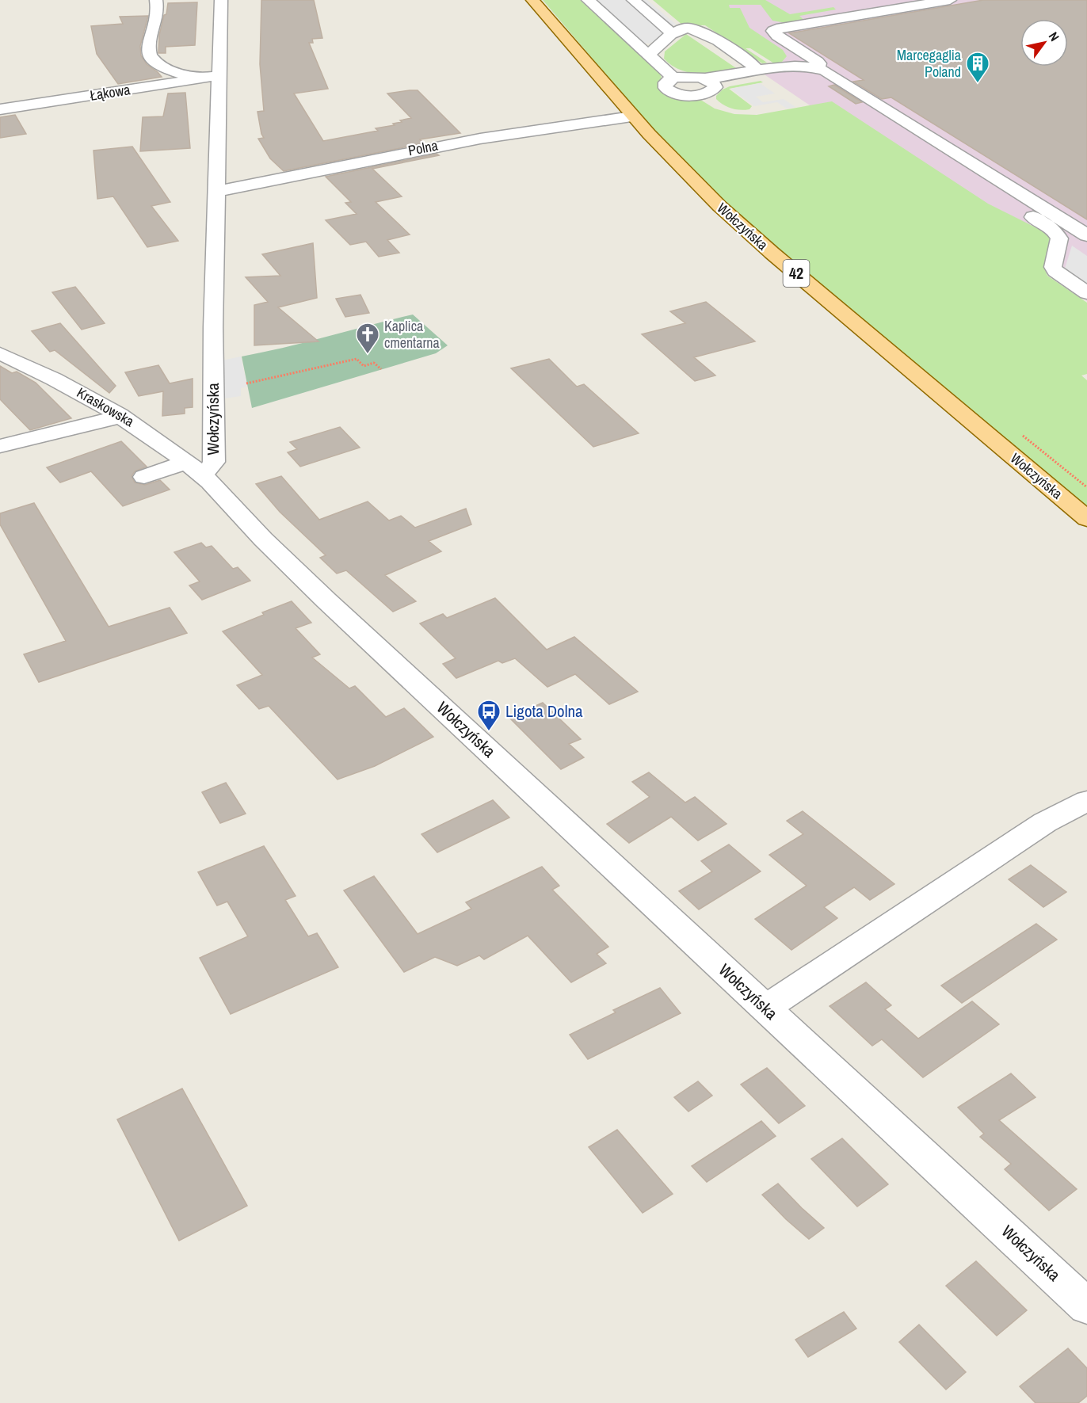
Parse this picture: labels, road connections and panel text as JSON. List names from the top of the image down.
{
  "streets": {
    "main road": ["Wołczyńska", "42"],
    "street": ["Łąkowa", "Polna", "Kraskowska"]
  },
  "crossings": [
    ["Łąkowa", "Wołczyńska"],
    ["Polna", "Wołczyńska"],
    ["Wołczyńska", "Kraskowska"]
  ],
  "places": {
    "building": ["Marcegaglia Poland"],
    "church": ["Kaplica cmentarna"],
    "bus stop": ["Ligota Dolna"]
  },
  "north": "top right"
}
